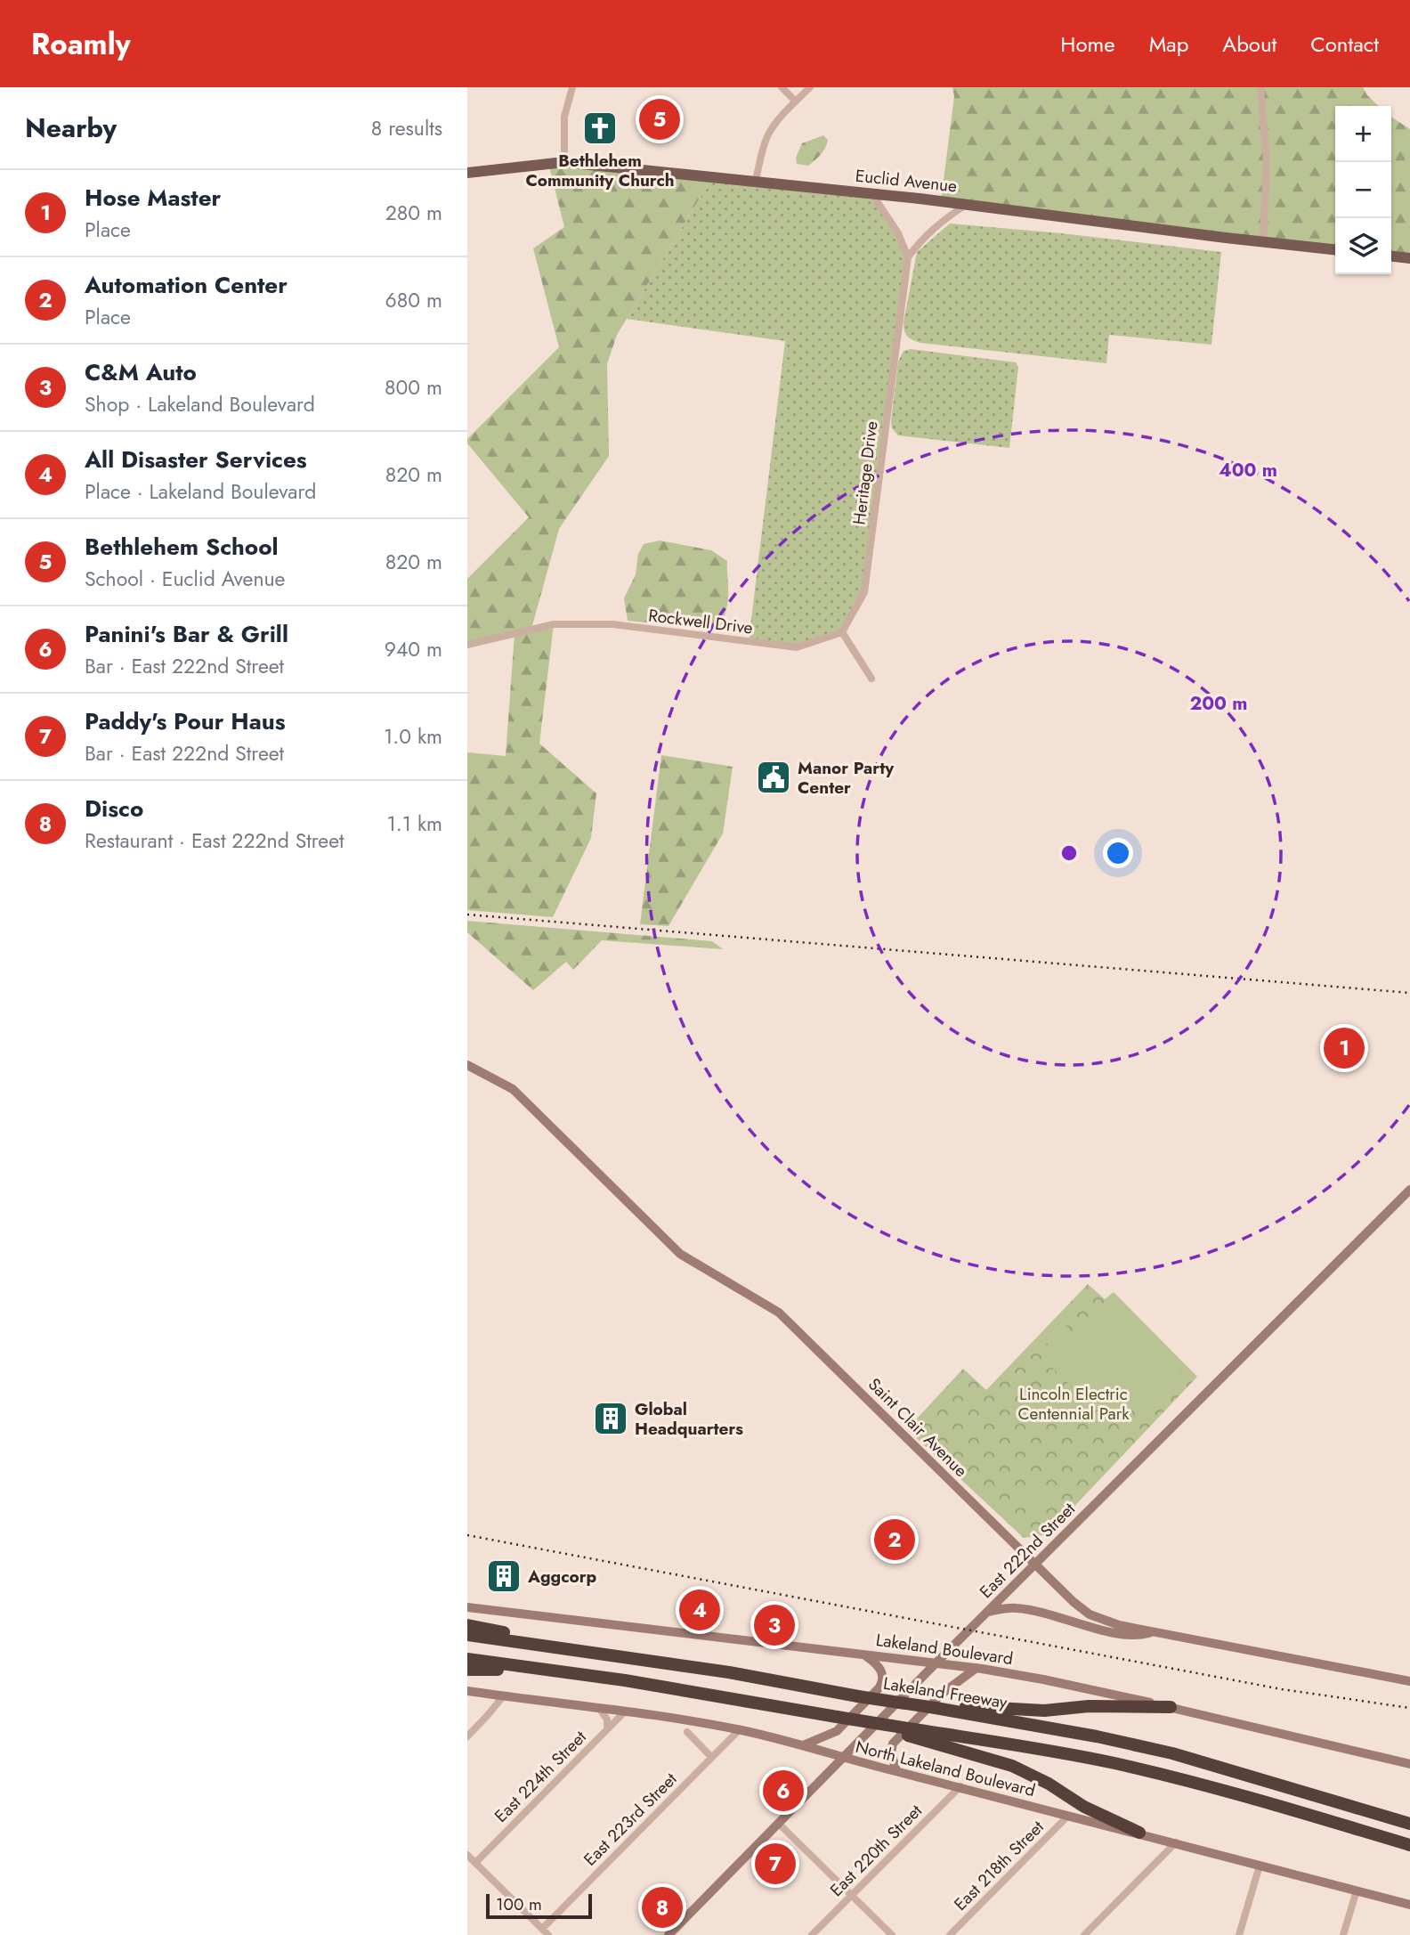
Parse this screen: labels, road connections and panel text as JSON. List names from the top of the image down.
{
  "streets": {
    "highway": ["Lakeland Freeway"],
    "main road": ["Euclid Avenue"],
    "street": [
      "Heritage Drive",
      "Rockwell Drive",
      "Saint Clair Avenue",
      "East 222nd Street",
      "Lakeland Boulevard",
      "North Lakeland Boulevard",
      "East 224th Street",
      "East 223rd Street",
      "East 220th Street",
      "East 218th Street"
    ]
  },
  "crossings": [
    ["Heritage Drive", "Rockwell Drive"],
    ["Saint Clair Avenue", "East 222nd Street"],
    ["East 222nd Street", "Lakeland Boulevard"],
    ["East 222nd Street", "North Lakeland Boulevard"],
    ["North Lakeland Boulevard", "East 224th Street"],
    ["North Lakeland Boulevard", "East 223rd Street"],
    ["North Lakeland Boulevard", "East 220th Street"],
    ["North Lakeland Boulevard", "East 218th Street"]
  ],
  "parks": ["Lincoln Electric Centennial Park"],
  "places": {
    "church": ["Bethlehem Community Church"],
    "public building": ["Manor Party Center"],
    "building": ["Global Headquarters", "Aggcorp"]
  },
  "scale_bar": "100 m",
  "page": {
    "header": "Roamly",
    "nav": [
      "Home",
      "Map",
      "About",
      "Contact"
    ],
    "heading": ["Nearby", "8 results"],
    "pins": [
      "5",
      "1",
      "2",
      "4",
      "3",
      "6",
      "7",
      "8"
    ],
    "map_buttons": ["+", "−"],
    "list": [
      {
        "mark": "1",
        "name": "Hose Master",
        "note": "Place",
        "value": "280 m"
      },
      {
        "mark": "2",
        "name": "Automation Center",
        "note": "Place",
        "value": "680 m"
      },
      {
        "mark": "3",
        "name": "C&M Auto",
        "note": "Shop · Lakeland Boulevard",
        "value": "800 m"
      },
      {
        "mark": "4",
        "name": "All Disaster Services",
        "note": "Place · Lakeland Boulevard",
        "value": "820 m"
      },
      {
        "mark": "5",
        "name": "Bethlehem School",
        "note": "School · Euclid Avenue",
        "value": "820 m"
      },
      {
        "mark": "6",
        "name": "Panini's Bar & Grill",
        "note": "Bar · East 222nd Street",
        "value": "940 m"
      },
      {
        "mark": "7",
        "name": "Paddy's Pour Haus",
        "note": "Bar · East 222nd Street",
        "value": "1.0 km"
      },
      {
        "mark": "8",
        "name": "Disco",
        "note": "Restaurant · East 222nd Street",
        "value": "1.1 km"
      }
    ],
    "scale": "100 m"
  },
  "rings": ["400 m", "200 m"]
}
